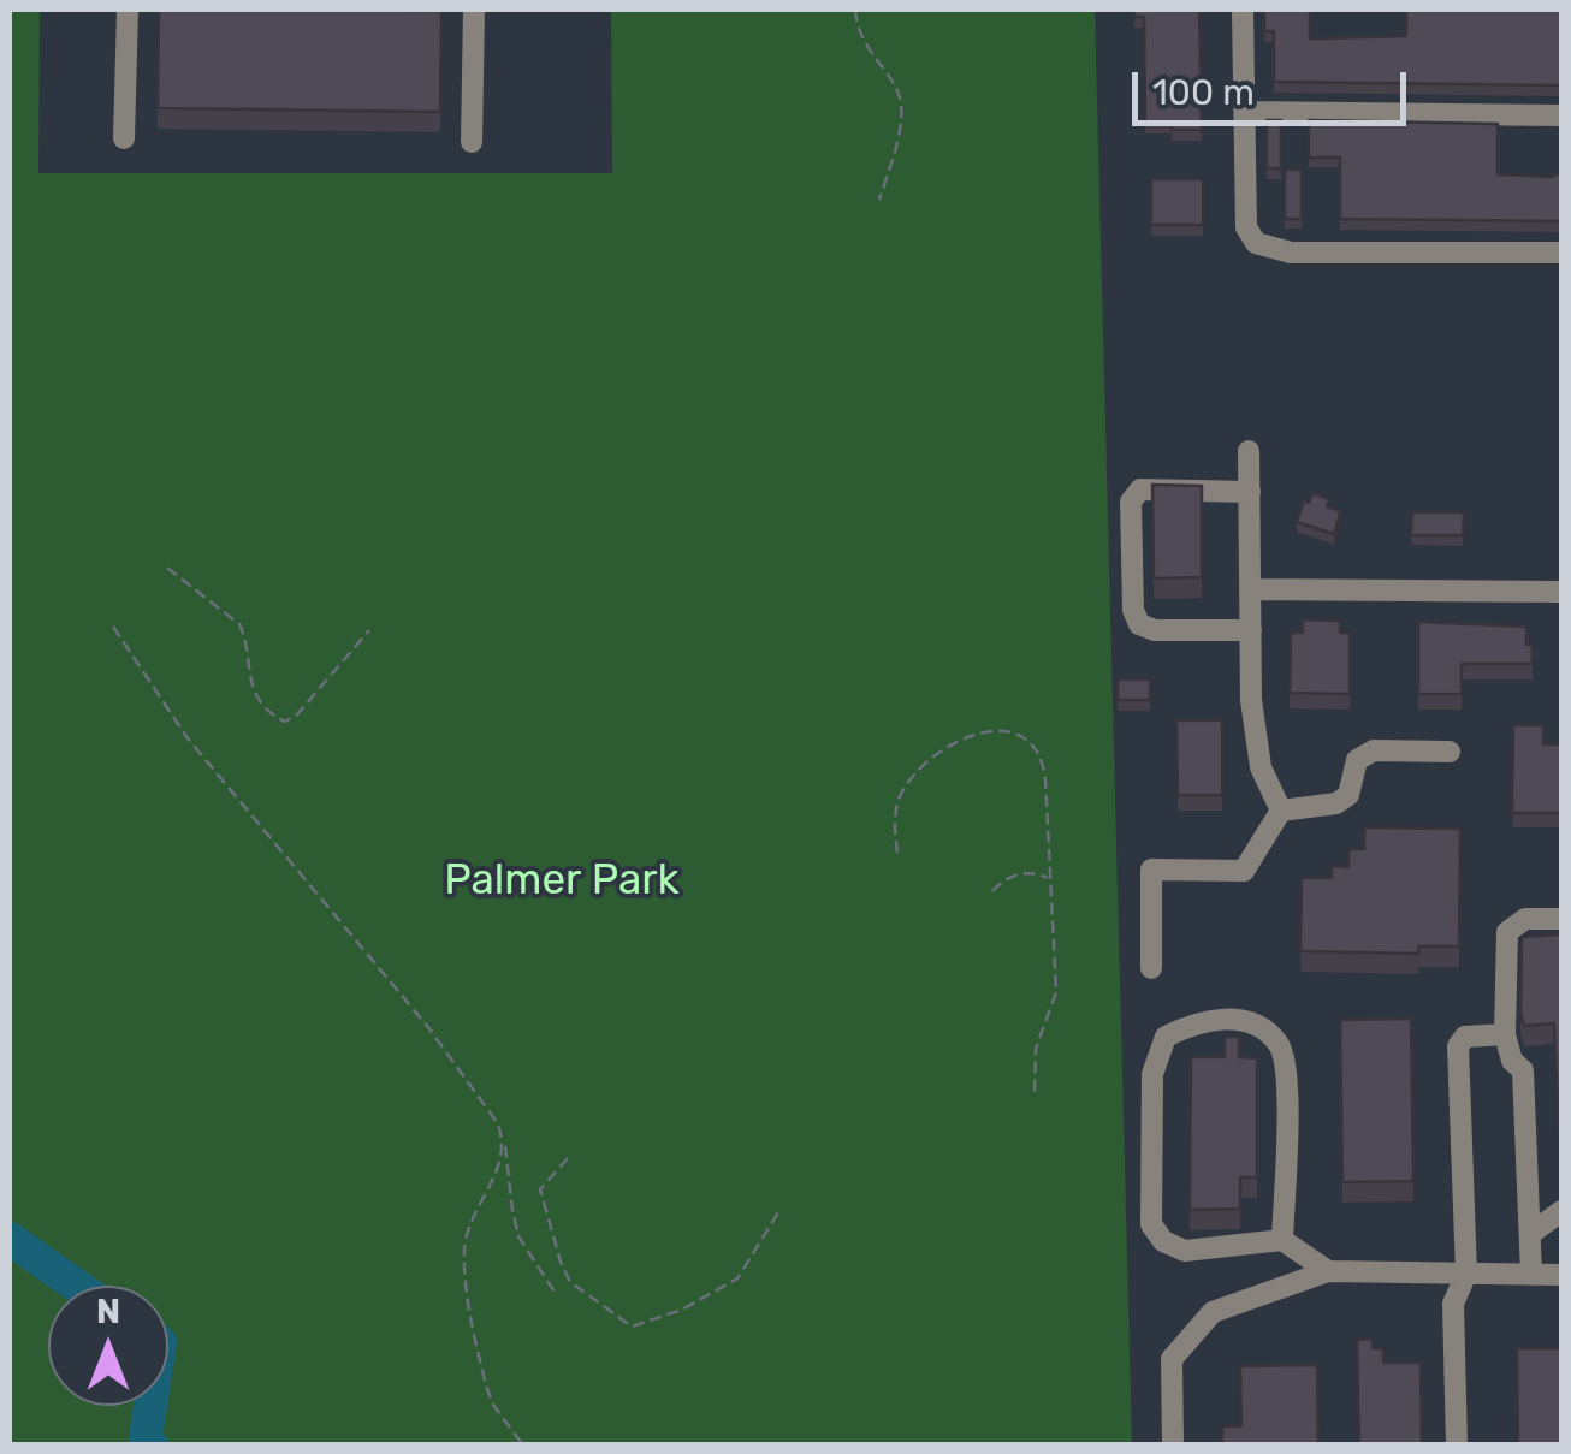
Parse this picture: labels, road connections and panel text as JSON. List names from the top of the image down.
{
  "parks": ["Palmer Park"],
  "scale_bar": "100 m",
  "north": "top"
}
